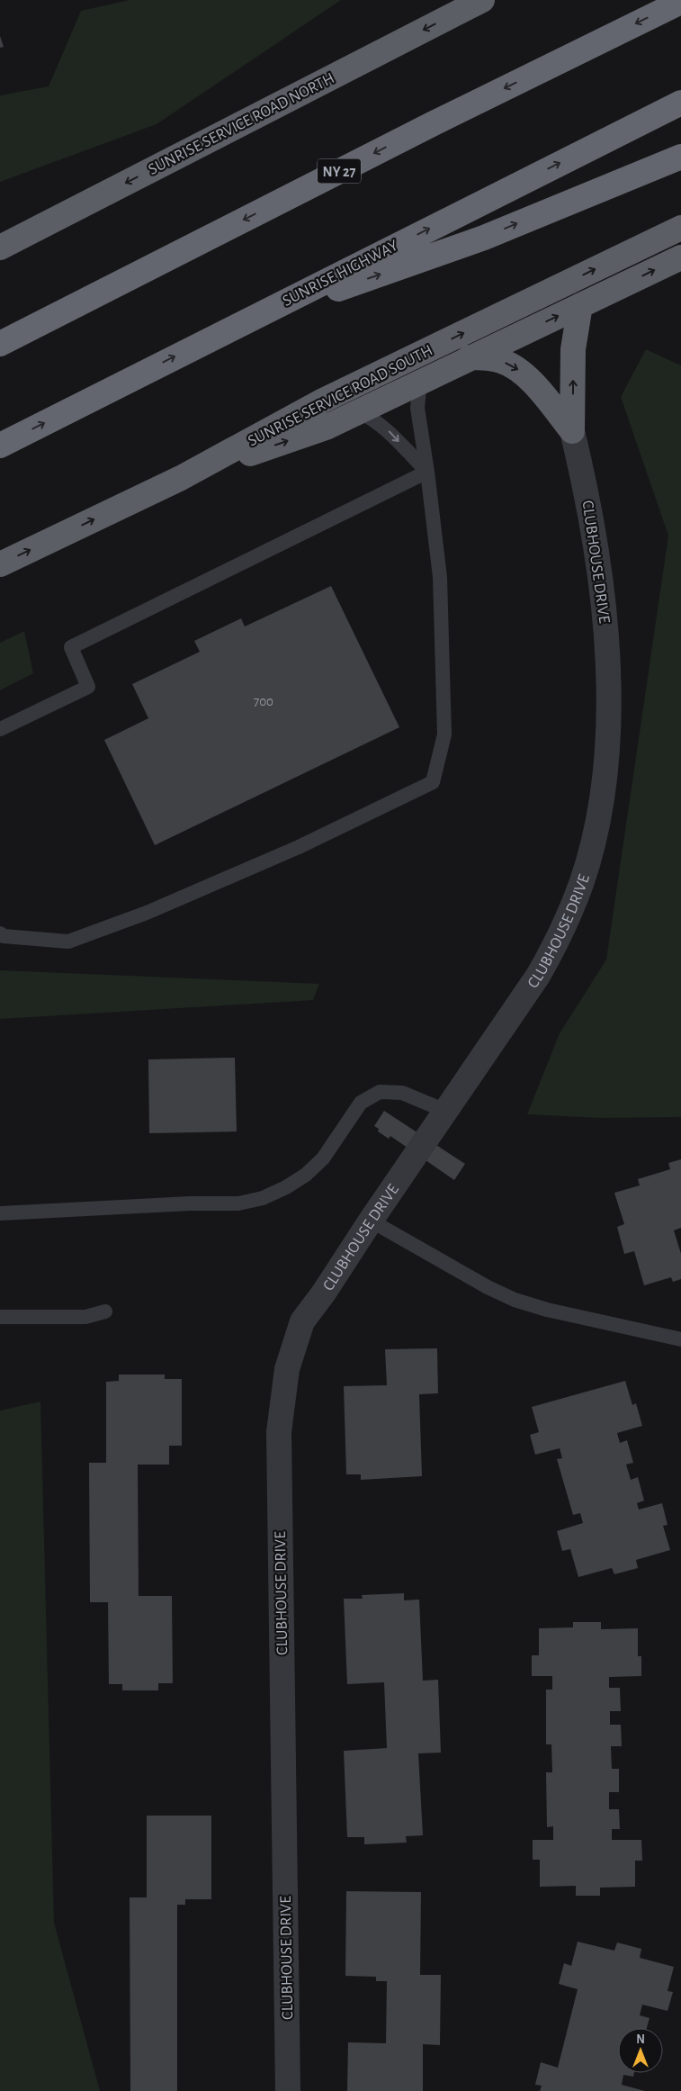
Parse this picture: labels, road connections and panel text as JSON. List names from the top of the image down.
{
  "streets": {
    "highway": [
      "SUNRISE SERVICE ROAD NORTH",
      "NY 27",
      "SUNRISE HIGHWAY",
      "SUNRISE SERVICE ROAD SOUTH"
    ],
    "street": ["CLUBHOUSE DRIVE"]
  },
  "house_numbers": ["700"],
  "north": "top"
}
